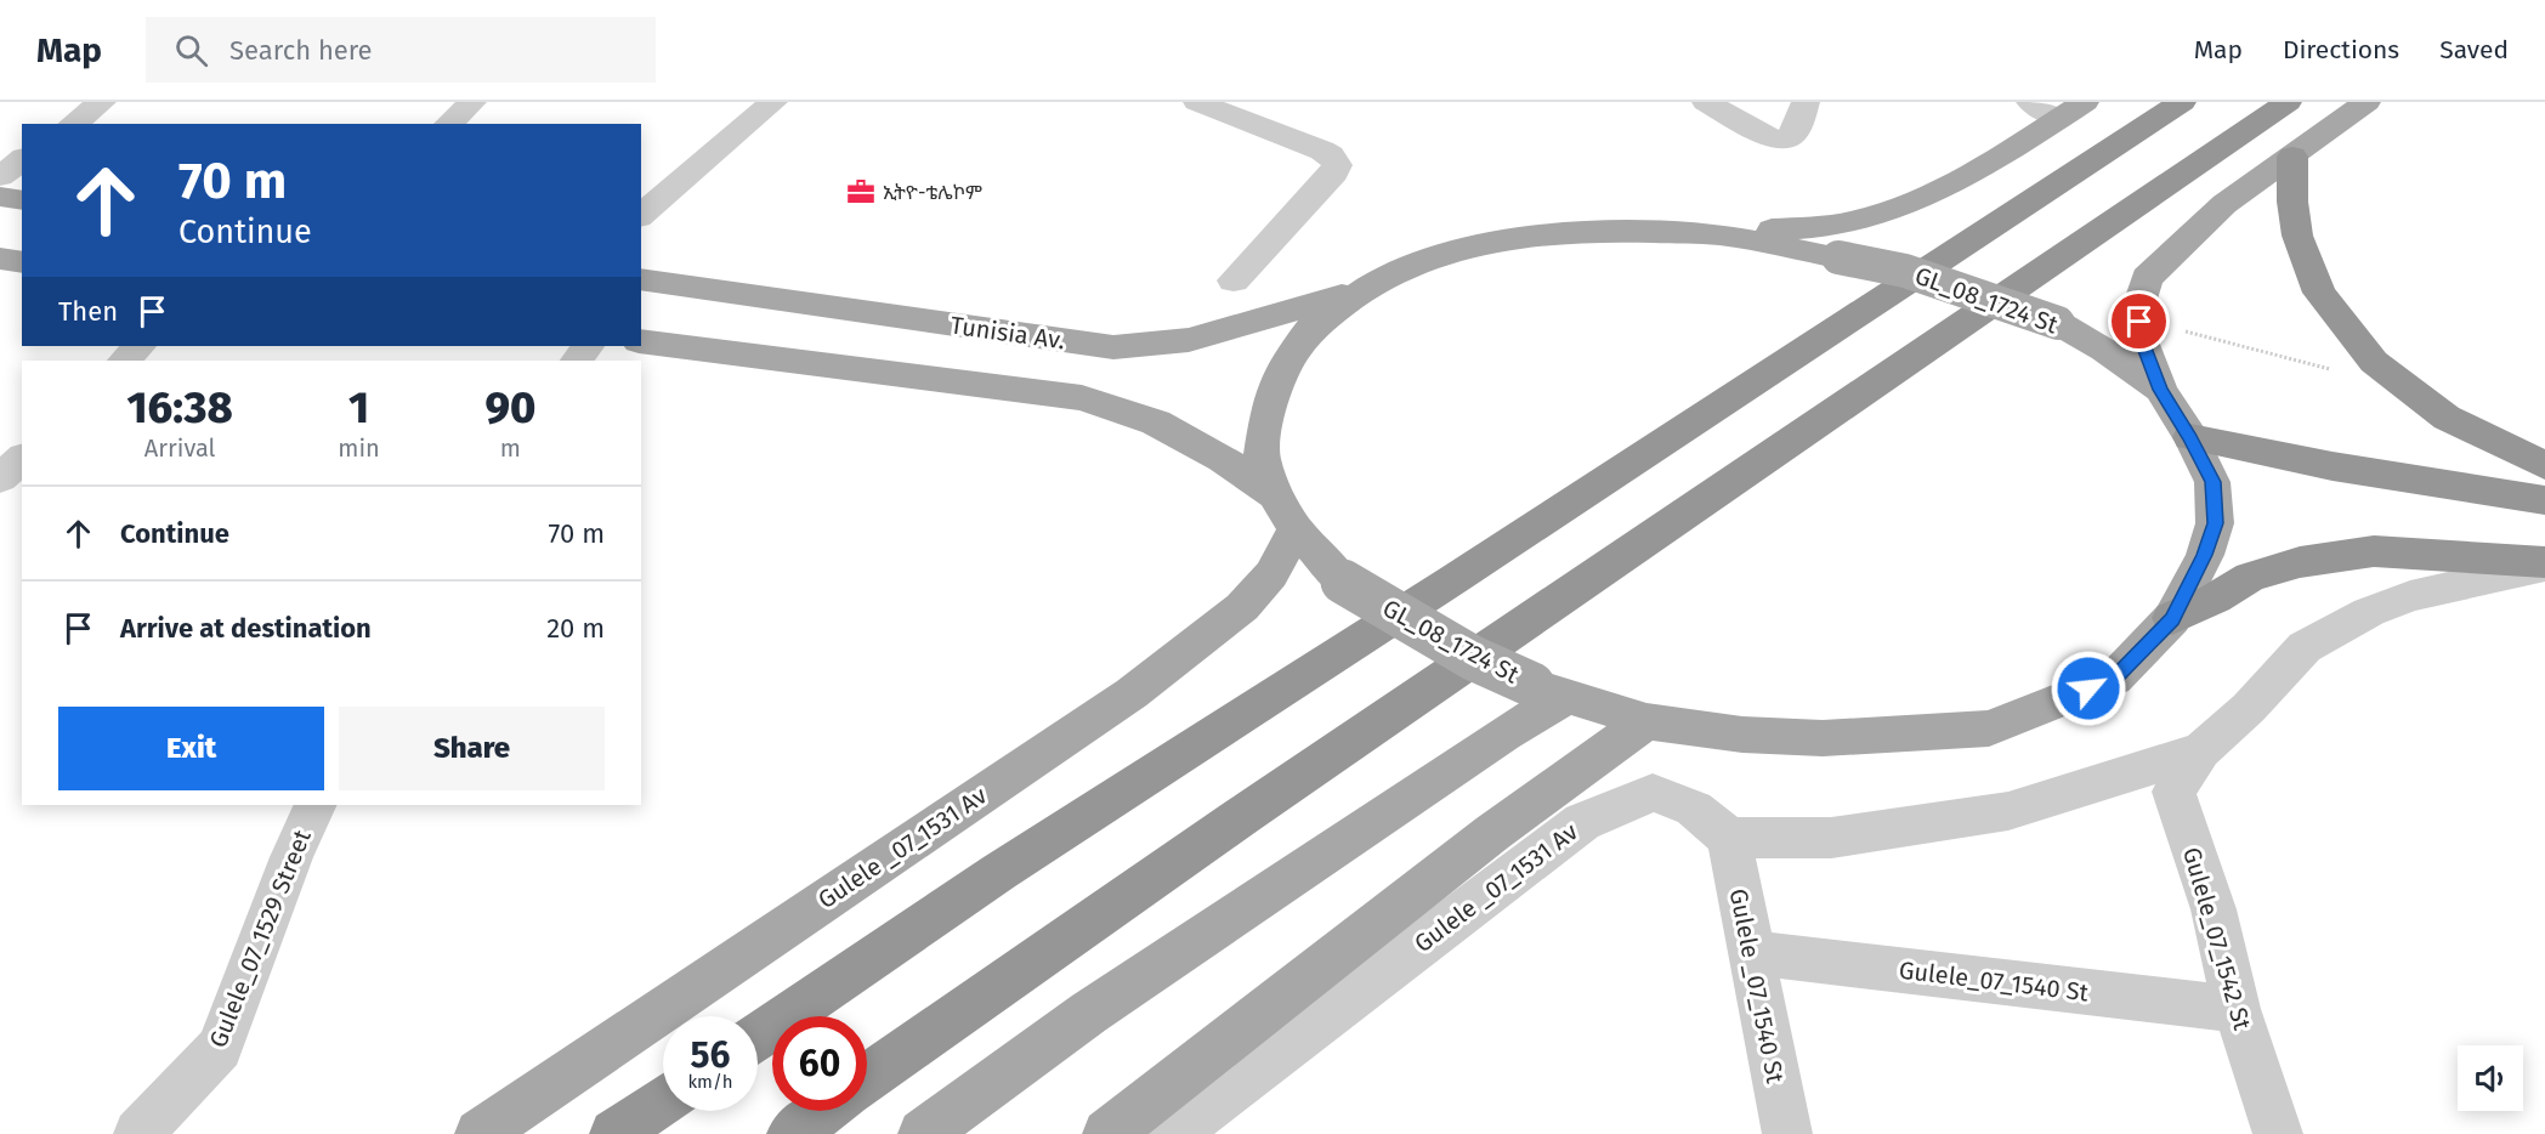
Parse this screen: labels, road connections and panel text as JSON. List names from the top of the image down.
{
  "streets": {
    "main road": ["GL_08_1724 St", "Tunisia Av.", "Gulele _07_1531 Av"],
    "street": [
      "Gulele_07_1529 Street",
      "Gulele_07_1542 St",
      "Gulele_07_1540 St",
      "Gulele _07_1540 St"
    ]
  },
  "crossings": [
    ["GL_08_1724 St", "Tunisia Av."],
    ["GL_08_1724 St", "Gulele _07_1531 Av"],
    ["Gulele _07_1531 Av", "Gulele _07_1540 St"],
    ["Gulele_07_1542 St", "Gulele_07_1540 St"],
    ["Gulele_07_1540 St", "Gulele _07_1540 St"]
  ],
  "places": {
    "office": ["ኢትዮ-ቴሌኮም"]
  },
  "page": {
    "header": "Map",
    "search": "Search here",
    "nav": ["Map", "Directions", "Saved"],
    "turn": ["70 m", "Continue"],
    "then": "Then",
    "eta": [
      "16:38",
      "Arrival",
      "1",
      "min",
      "90",
      "m"
    ],
    "list": [
      {
        "name": "Continue",
        "value": "70 m"
      },
      {
        "name": "Arrive at destination",
        "value": "20 m"
      }
    ],
    "buttons": ["Exit", "Share"],
    "speed": "56 km/h",
    "limit": "60"
  }
}
